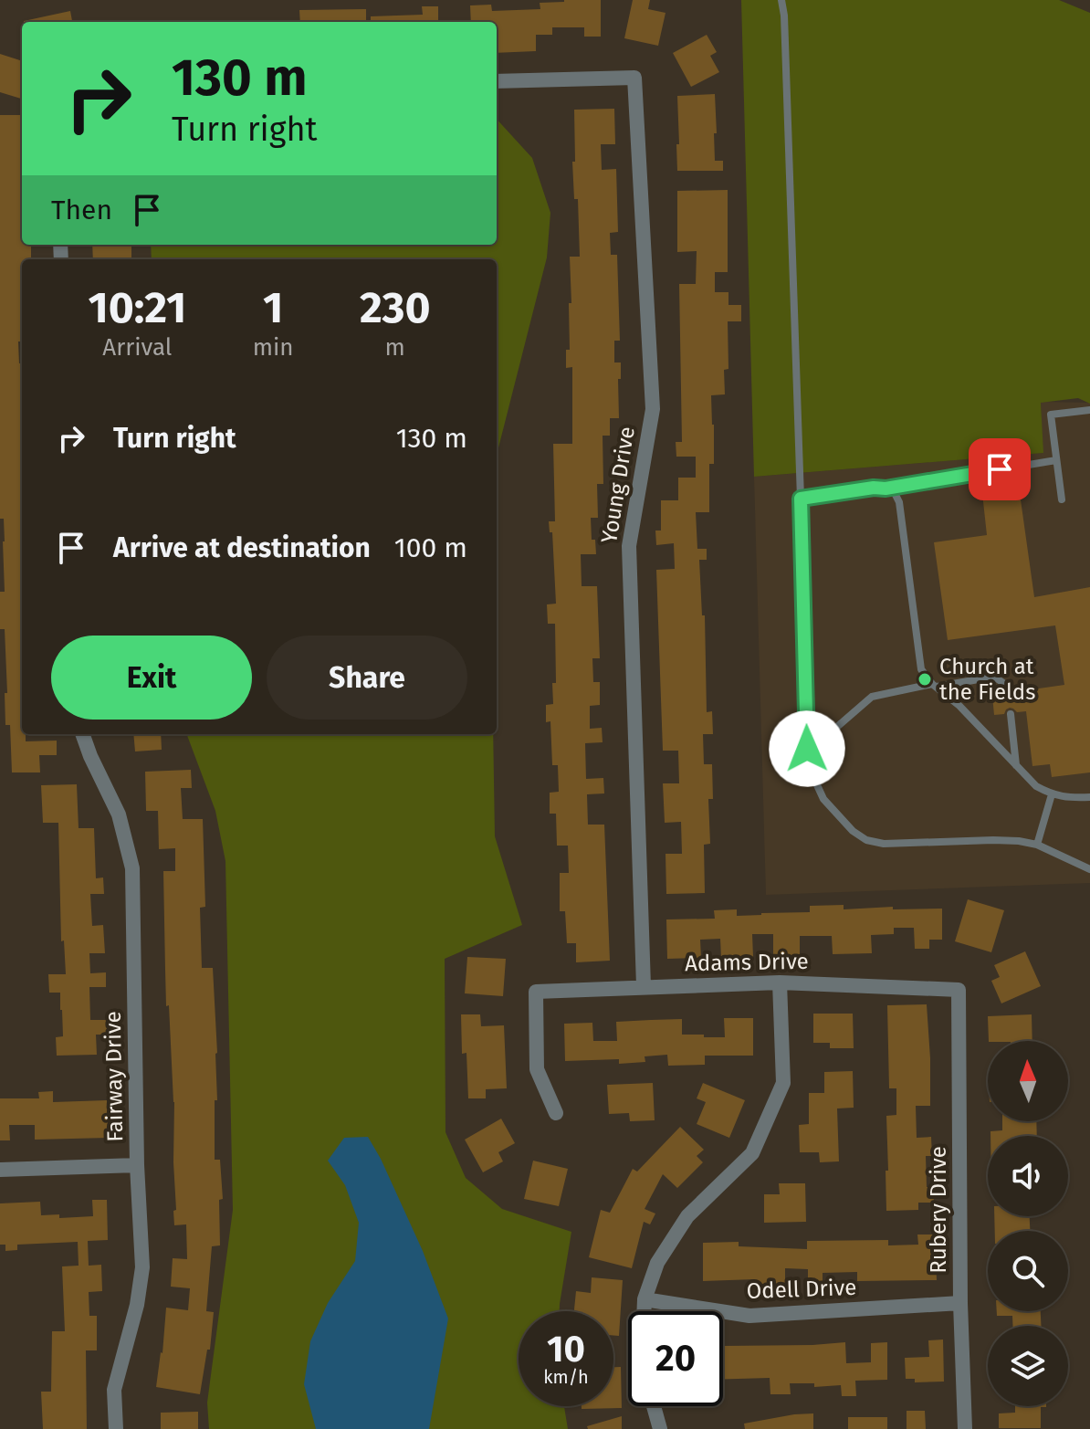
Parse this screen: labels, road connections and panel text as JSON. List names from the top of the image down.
{
  "streets": {
    "street": [
      "Young Drive",
      "Adams Drive",
      "Fairway Drive",
      "Rubery Drive",
      "Odell Drive"
    ]
  },
  "crossings": [
    ["Young Drive", "Adams Drive"],
    ["Adams Drive", "Rubery Drive"],
    ["Rubery Drive", "Odell Drive"]
  ],
  "places": ["Church at the Fields"],
  "north": "top",
  "page": {
    "turn": ["130 m", "Turn right"],
    "then": "Then",
    "eta": [
      "10:21",
      "Arrival",
      "1",
      "min",
      "230",
      "m"
    ],
    "list": [
      {
        "name": "Turn right",
        "value": "130 m"
      },
      {
        "name": "Arrive at destination",
        "value": "100 m"
      }
    ],
    "buttons": ["Exit", "Share"],
    "speed": "10 km/h",
    "limit": "20"
  }
}
